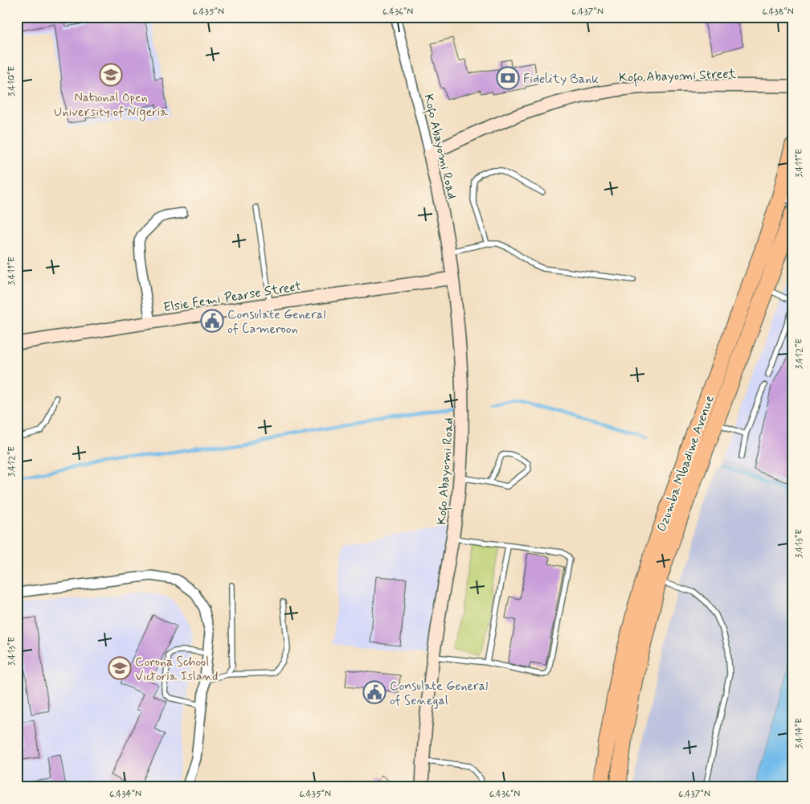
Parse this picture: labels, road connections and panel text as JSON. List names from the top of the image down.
{
  "streets": {
    "highway": ["Ozumba Mbadiwe Avenue"],
    "street": ["Kofo Abayomi Street", "Kofo Abayomi Road", "Elsie Femi Pearse Street"]
  },
  "crossings": [
    ["Kofo Abayomi Street", "Kofo Abayomi Road"],
    ["Kofo Abayomi Road", "Elsie Femi Pearse Street"]
  ],
  "places": {
    "school or university": ["National Open University of Nigeria", "Corona School Victoria Island"],
    "bank": ["Fidelity Bank"],
    "public building": ["Consulate General of Cameroon", "Consulate General of Senegal"]
  },
  "coordinates": [
    "6.435°N",
    "6.436°N",
    "6.437°N",
    "6.438°N",
    "3.410°E",
    "3.411°E",
    "3.412°E",
    "3.413°E",
    "3.414°E",
    "6.434°N"
  ]
}
